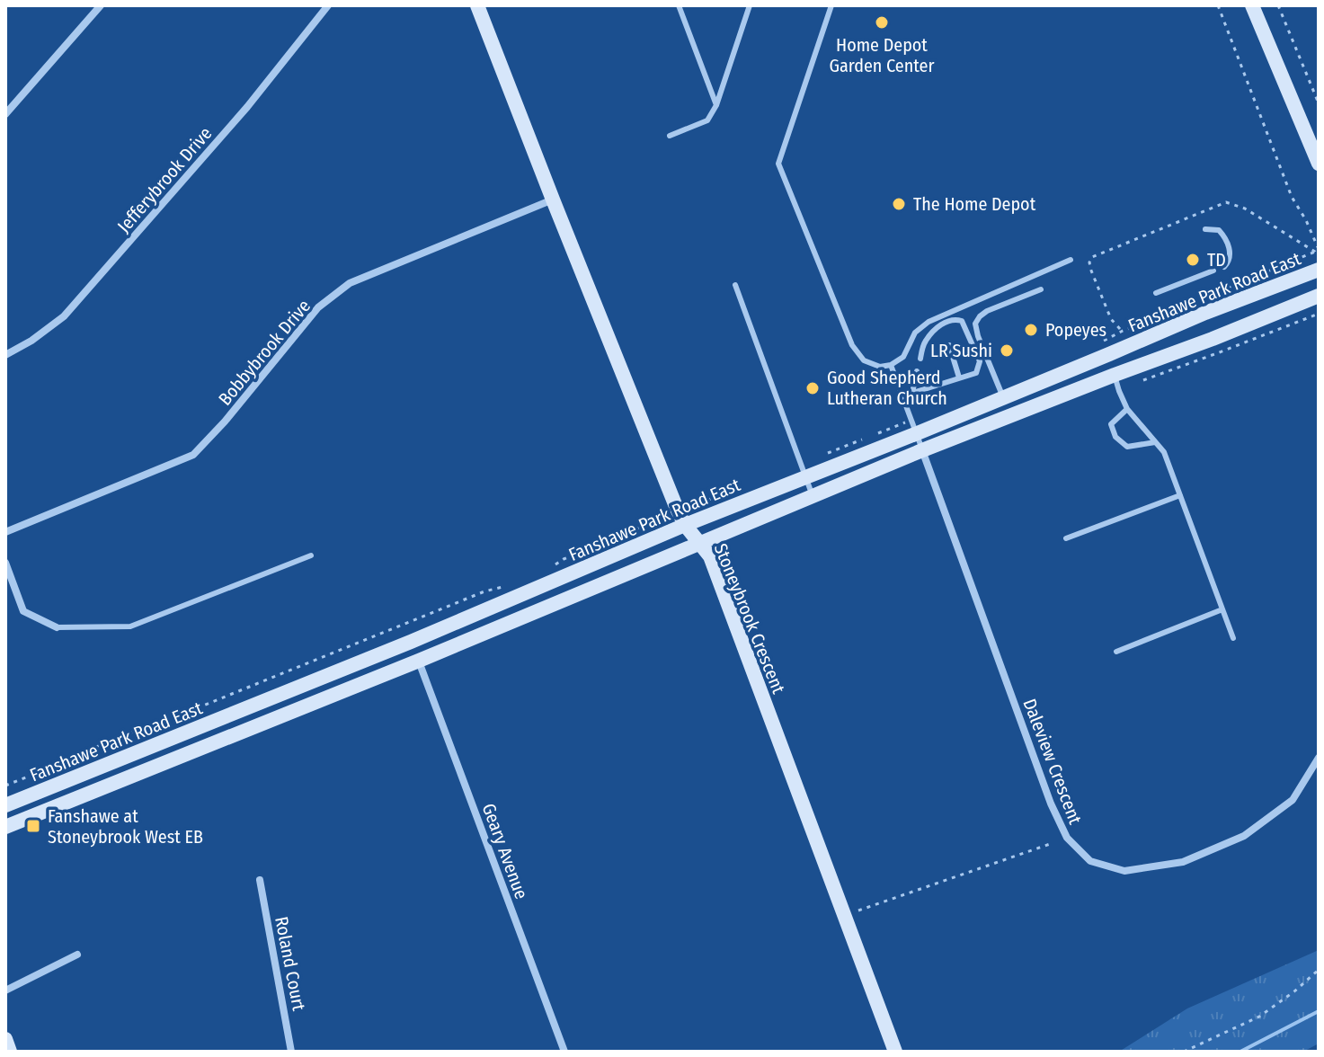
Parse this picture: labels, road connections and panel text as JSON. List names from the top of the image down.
{
  "streets": {
    "main road": ["Fanshawe Park Road East", "Stoneybrook Crescent"],
    "street": [
      "Jefferybrook Drive",
      "Bobbybrook Drive",
      "Daleview Crescent",
      "Geary Avenue",
      "Roland Court"
    ]
  },
  "crossings": [
    ["Fanshawe Park Road East", "Stoneybrook Crescent"],
    ["Bobbybrook Drive", "Stoneybrook Crescent"]
  ],
  "places": {
    "other": [
      "Home Depot Garden Center",
      "The Home Depot",
      "TD",
      "Popeyes",
      "LR Sushi",
      "Good Shepherd Lutheran Church"
    ],
    "transit": ["Fanshawe at Stoneybrook West EB"]
  }
}
